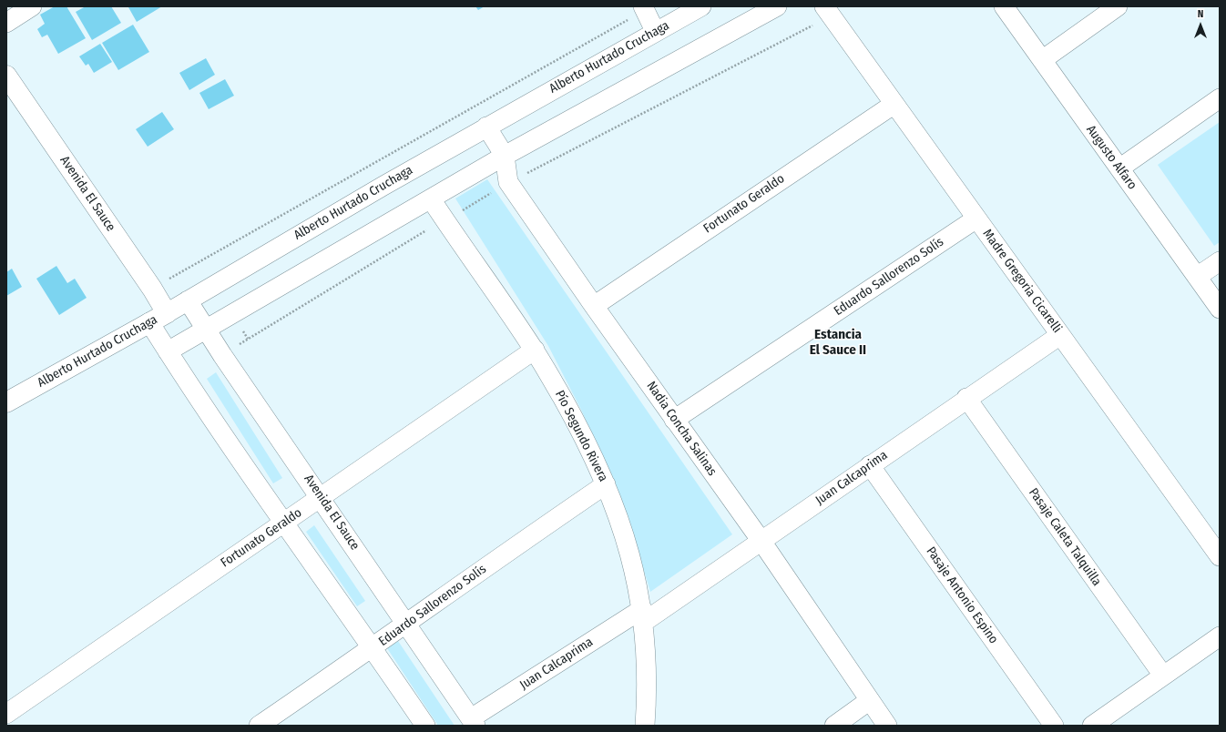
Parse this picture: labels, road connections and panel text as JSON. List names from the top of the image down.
{
  "streets": {
    "street": [
      "Alberto Hurtado Cruchaga",
      "Augusto Alfaro",
      "Avenida El Sauce",
      "Fortunato Geraldo",
      "Eduardo Sallorenzo Solís",
      "Madre Gregoria Cicarelli",
      "Nadia Concha Salinas",
      "Pío Segundo Rivera",
      "Juan Calcaprima",
      "Pasaje Caleta Talquilla",
      "Pasaje Antonio Espino"
    ]
  },
  "crossings": [
    ["Alberto Hurtado Cruchaga", "Avenida El Sauce"],
    ["Alberto Hurtado Cruchaga", "Nadia Concha Salinas"],
    ["Avenida El Sauce", "Fortunato Geraldo"],
    ["Avenida El Sauce", "Eduardo Sallorenzo Solís"],
    ["Avenida El Sauce", "Juan Calcaprima"],
    ["Fortunato Geraldo", "Madre Gregoria Cicarelli"],
    ["Fortunato Geraldo", "Nadia Concha Salinas"],
    ["Fortunato Geraldo", "Pío Segundo Rivera"],
    ["Eduardo Sallorenzo Solís", "Madre Gregoria Cicarelli"],
    ["Eduardo Sallorenzo Solís", "Nadia Concha Salinas"],
    ["Eduardo Sallorenzo Solís", "Pío Segundo Rivera"],
    ["Madre Gregoria Cicarelli", "Juan Calcaprima"],
    ["Nadia Concha Salinas", "Juan Calcaprima"],
    ["Pío Segundo Rivera", "Juan Calcaprima"],
    ["Juan Calcaprima", "Pasaje Caleta Talquilla"],
    ["Juan Calcaprima", "Pasaje Antonio Espino"]
  ],
  "districts": ["Estancia El Sauce II"],
  "north": "top"
}
